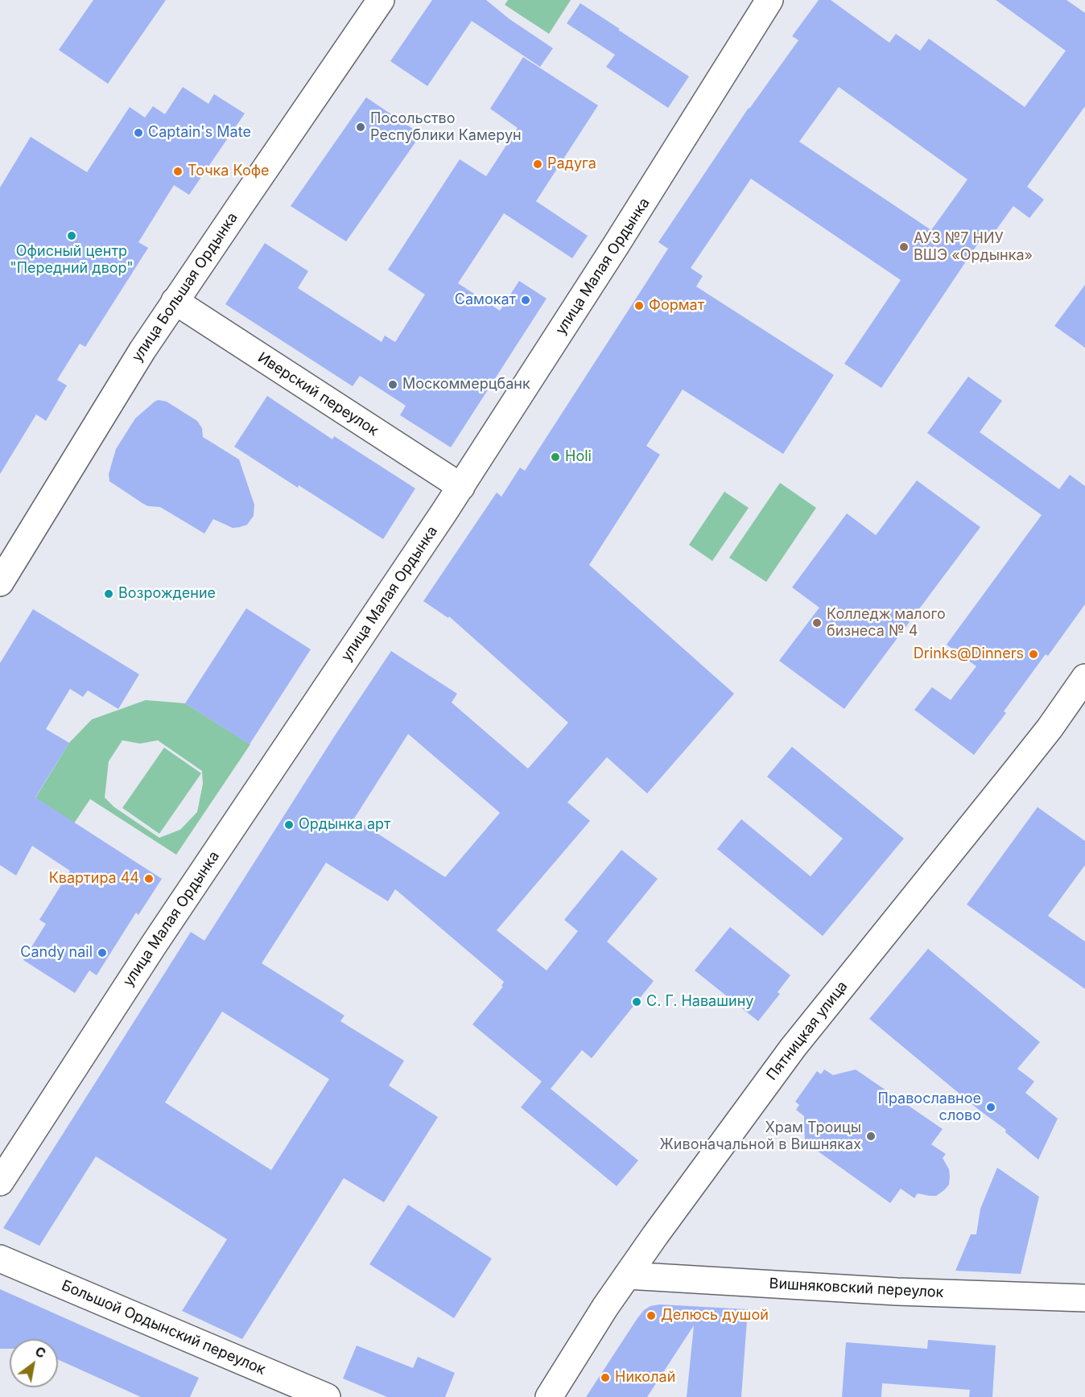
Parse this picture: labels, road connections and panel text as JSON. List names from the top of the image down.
{
  "streets": {
    "street": [
      "улица Малая Ордынка",
      "улица Большая Ордынка",
      "Иверский переулок",
      "Пятницкая улица",
      "Вишняковский переулок",
      "Большой Ордынский переулок"
    ]
  },
  "crossings": [
    ["улица Малая Ордынка", "Иверский переулок"],
    ["улица Большая Ордынка", "Иверский переулок"],
    ["Пятницкая улица", "Вишняковский переулок"]
  ],
  "places": [
    "Посольство Республики Камерун",
    "Captain's Mate",
    "Радуга",
    "Точка Кофе",
    "Офисный центр \"Передний двор\"",
    "АУЗ №7 НИУ ВШЭ «Ордынка»",
    "Самокат",
    "Формат",
    "Москоммерцбанк",
    "Holi",
    "Возрождение",
    "Колледж малого бизнеса № 4",
    "Drinks@Dinners",
    "Ордынка арт",
    "Квартира 44",
    "Candy nail",
    "С. Г. Навашину",
    "Православное слово",
    "Храм Троицы Живоначальной в Вишняках",
    "Делюсь душой",
    "Николай"
  ],
  "north": "top right"
}
